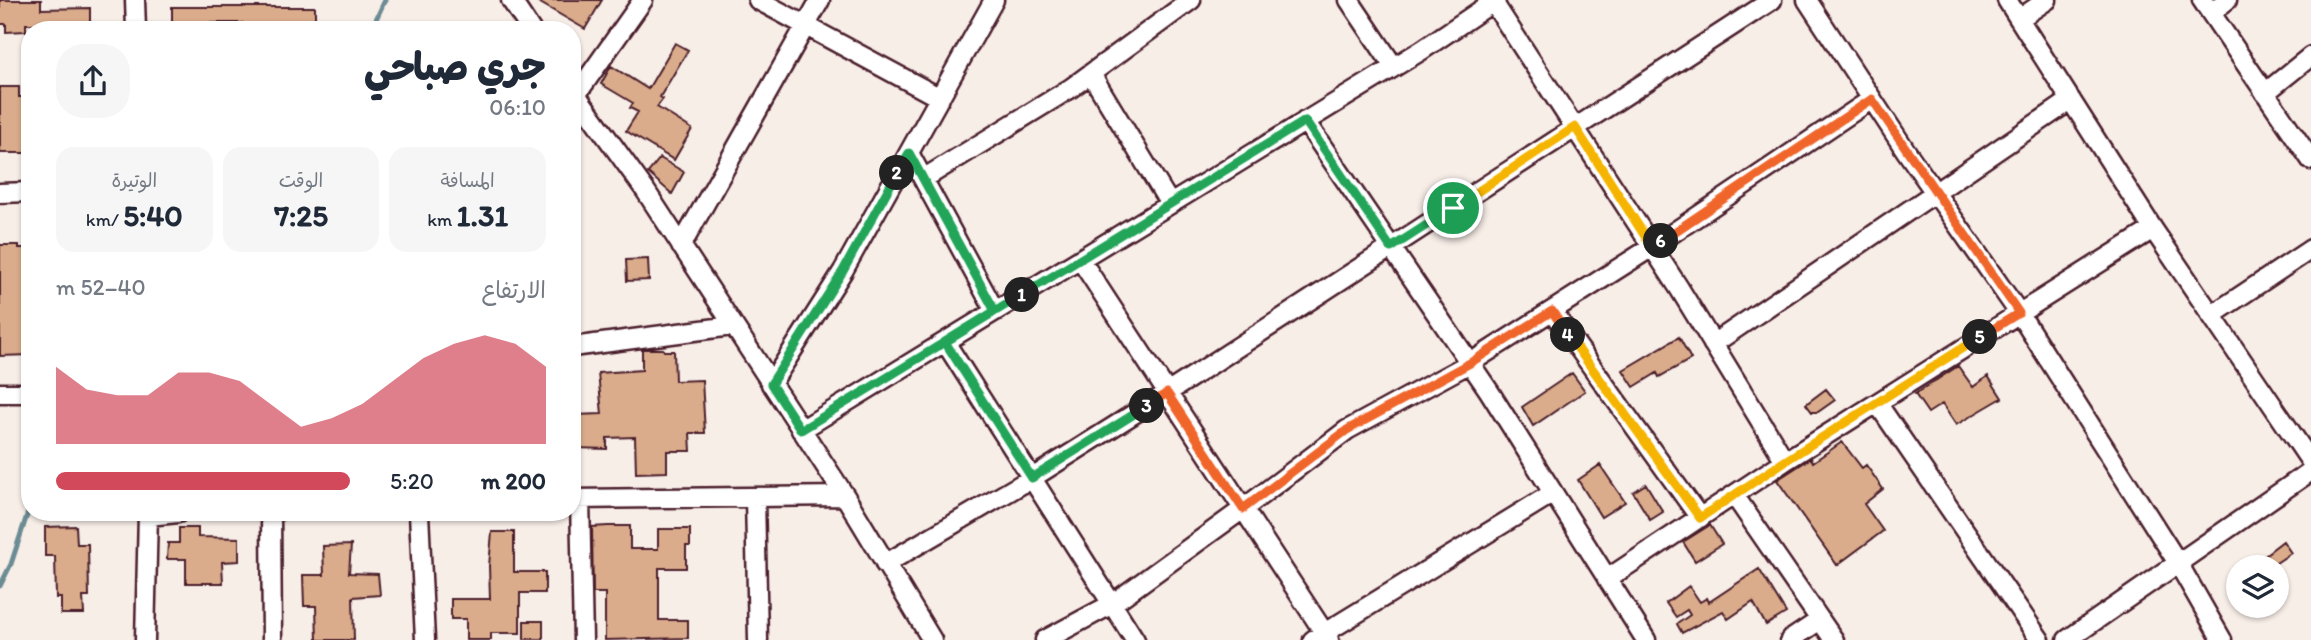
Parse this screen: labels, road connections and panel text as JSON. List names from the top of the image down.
{
  "page": {
    "heading": ["جري صباحي", "06:10"],
    "stats": [
      ["المسافة", "1.31 km"],
      ["الوقت", "7:25"],
      ["الوتيرة", "5:40 /km"]
    ],
    "pins": [
      "2",
      "6",
      "1",
      "4",
      "5",
      "3"
    ],
    "chart": ["الارتفاع", "40–52 m"],
    "list": [
      {
        "name": "200 m",
        "note": "5:20"
      }
    ]
  }
}
